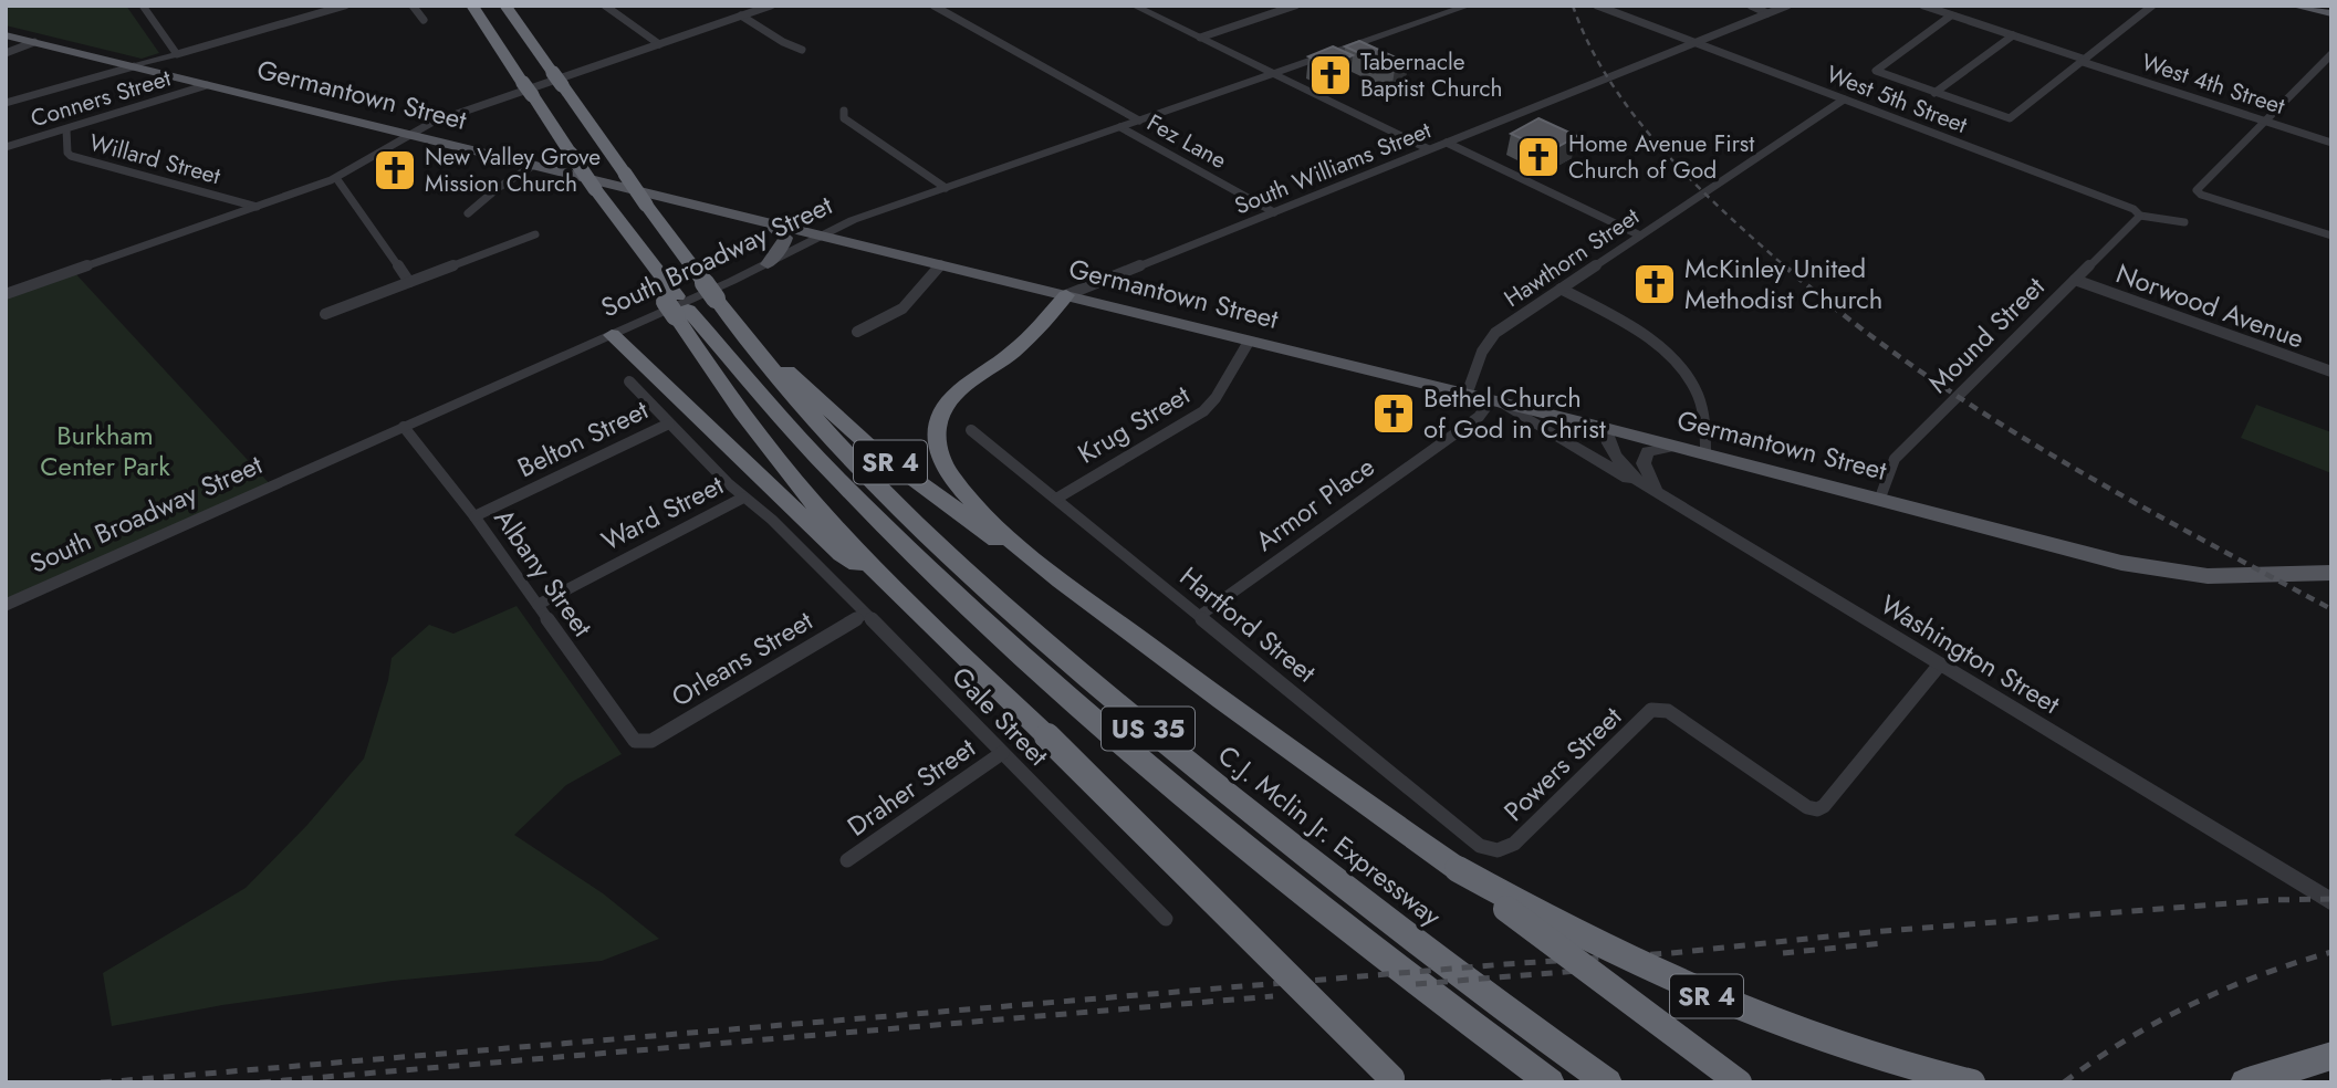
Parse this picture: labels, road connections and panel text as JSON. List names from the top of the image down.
{
  "streets": {
    "highway": ["SR 4", "US 35", "C.J. Mclin Jr. Expressway"],
    "main road": ["Germantown Street"],
    "street": [
      "West 4th Street",
      "Conners Street",
      "West 5th Street",
      "Fez Lane",
      "Willard Street",
      "South Williams Street",
      "South Broadway Street",
      "Hawthorn Street",
      "Norwood Avenue",
      "Mound Street",
      "Krug Street",
      "Belton Street",
      "Armor Place",
      "Ward Street",
      "Albany Street",
      "Hartford Street",
      "Washington Street",
      "Orleans Street",
      "Gale Street",
      "Powers Street",
      "Draher Street"
    ]
  },
  "crossings": [
    ["Germantown Street", "Conners Street"],
    ["Germantown Street", "South Williams Street"],
    ["Germantown Street", "South Broadway Street"],
    ["Germantown Street", "Hawthorn Street"],
    ["Germantown Street", "Mound Street"],
    ["Germantown Street", "Krug Street"],
    ["Germantown Street", "Armor Place"],
    ["Germantown Street", "Washington Street"],
    ["Conners Street", "Willard Street"],
    ["West 5th Street", "South Williams Street"],
    ["West 5th Street", "Hawthorn Street"],
    ["West 5th Street", "Mound Street"],
    ["Fez Lane", "South Williams Street"],
    ["Fez Lane", "South Broadway Street"],
    ["South Broadway Street", "Albany Street"],
    ["Norwood Avenue", "Mound Street"],
    ["Krug Street", "Hartford Street"],
    ["Belton Street", "Albany Street"],
    ["SR 4", "US 35"],
    ["SR 4", "C.J. Mclin Jr. Expressway"],
    ["Armor Place", "Hartford Street"],
    ["Ward Street", "Albany Street"],
    ["Ward Street", "Gale Street"],
    ["Albany Street", "Orleans Street"],
    ["Hartford Street", "Powers Street"],
    ["Washington Street", "Powers Street"],
    ["Orleans Street", "Gale Street"],
    ["Gale Street", "Draher Street"],
    ["US 35", "C.J. Mclin Jr. Expressway"]
  ],
  "parks": ["Burkham Center Park"],
  "places": {
    "church": [
      "Tabernacle Baptist Church",
      "Home Avenue First Church of God",
      "New Valley Grove Mission Church",
      "McKinley United Methodist Church",
      "Bethel Church of God in Christ"
    ]
  }
}
